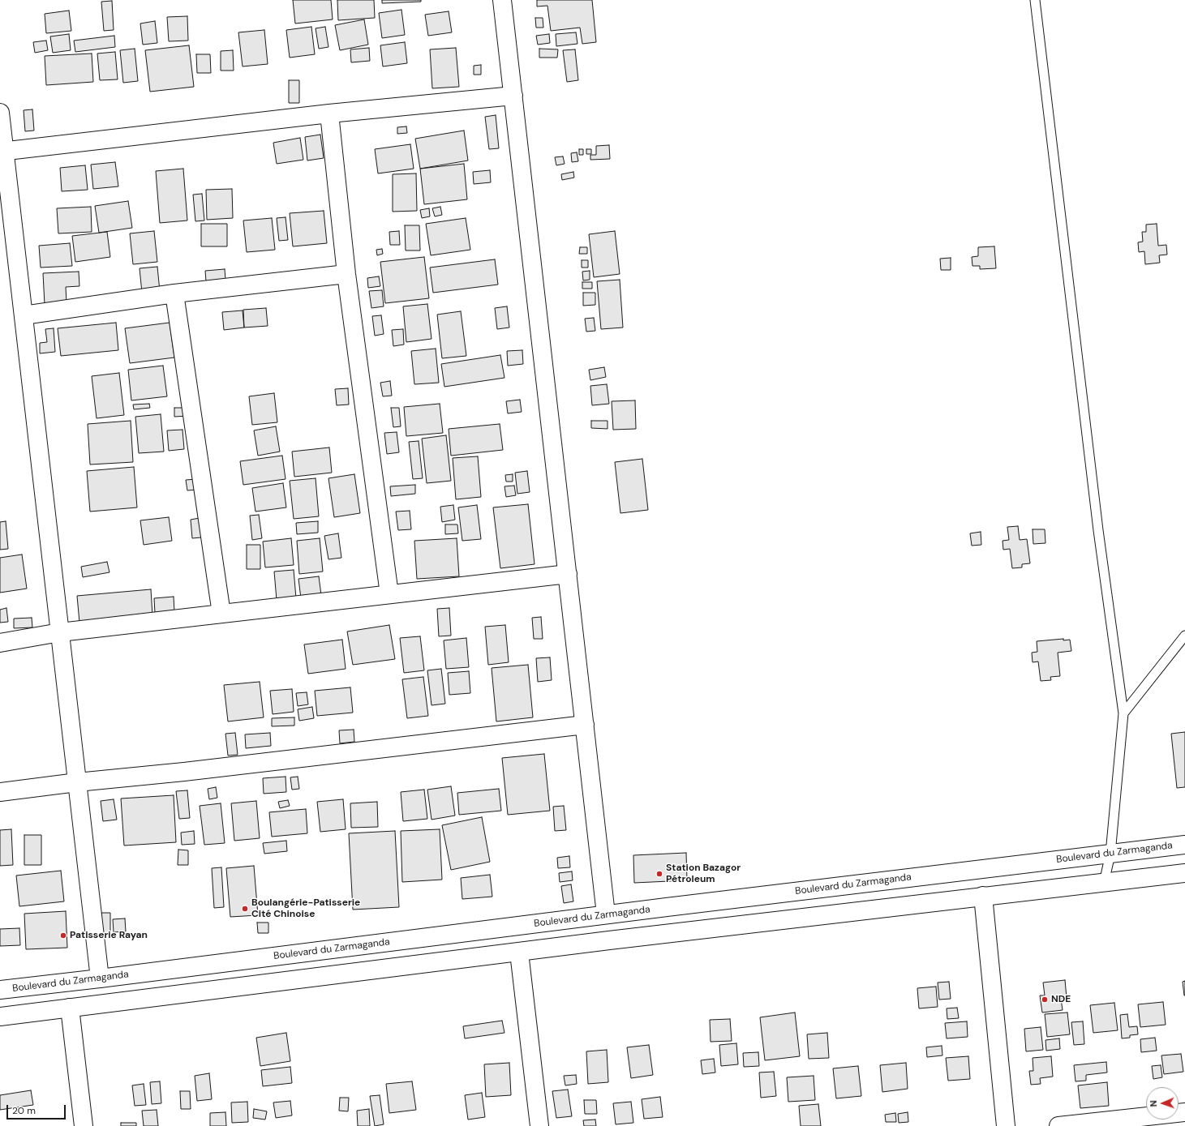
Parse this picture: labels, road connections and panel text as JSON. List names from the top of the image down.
{
  "streets": {
    "street": ["Boulevard du Zarmaganda"]
  },
  "places": [
    "Station Bazagor Pétroleum",
    "Boulangérie-Patisserie Cité Chinoise",
    "Patisserie Rayan",
    "NDE"
  ],
  "scale_bar": "20 m",
  "north": "left"
}
